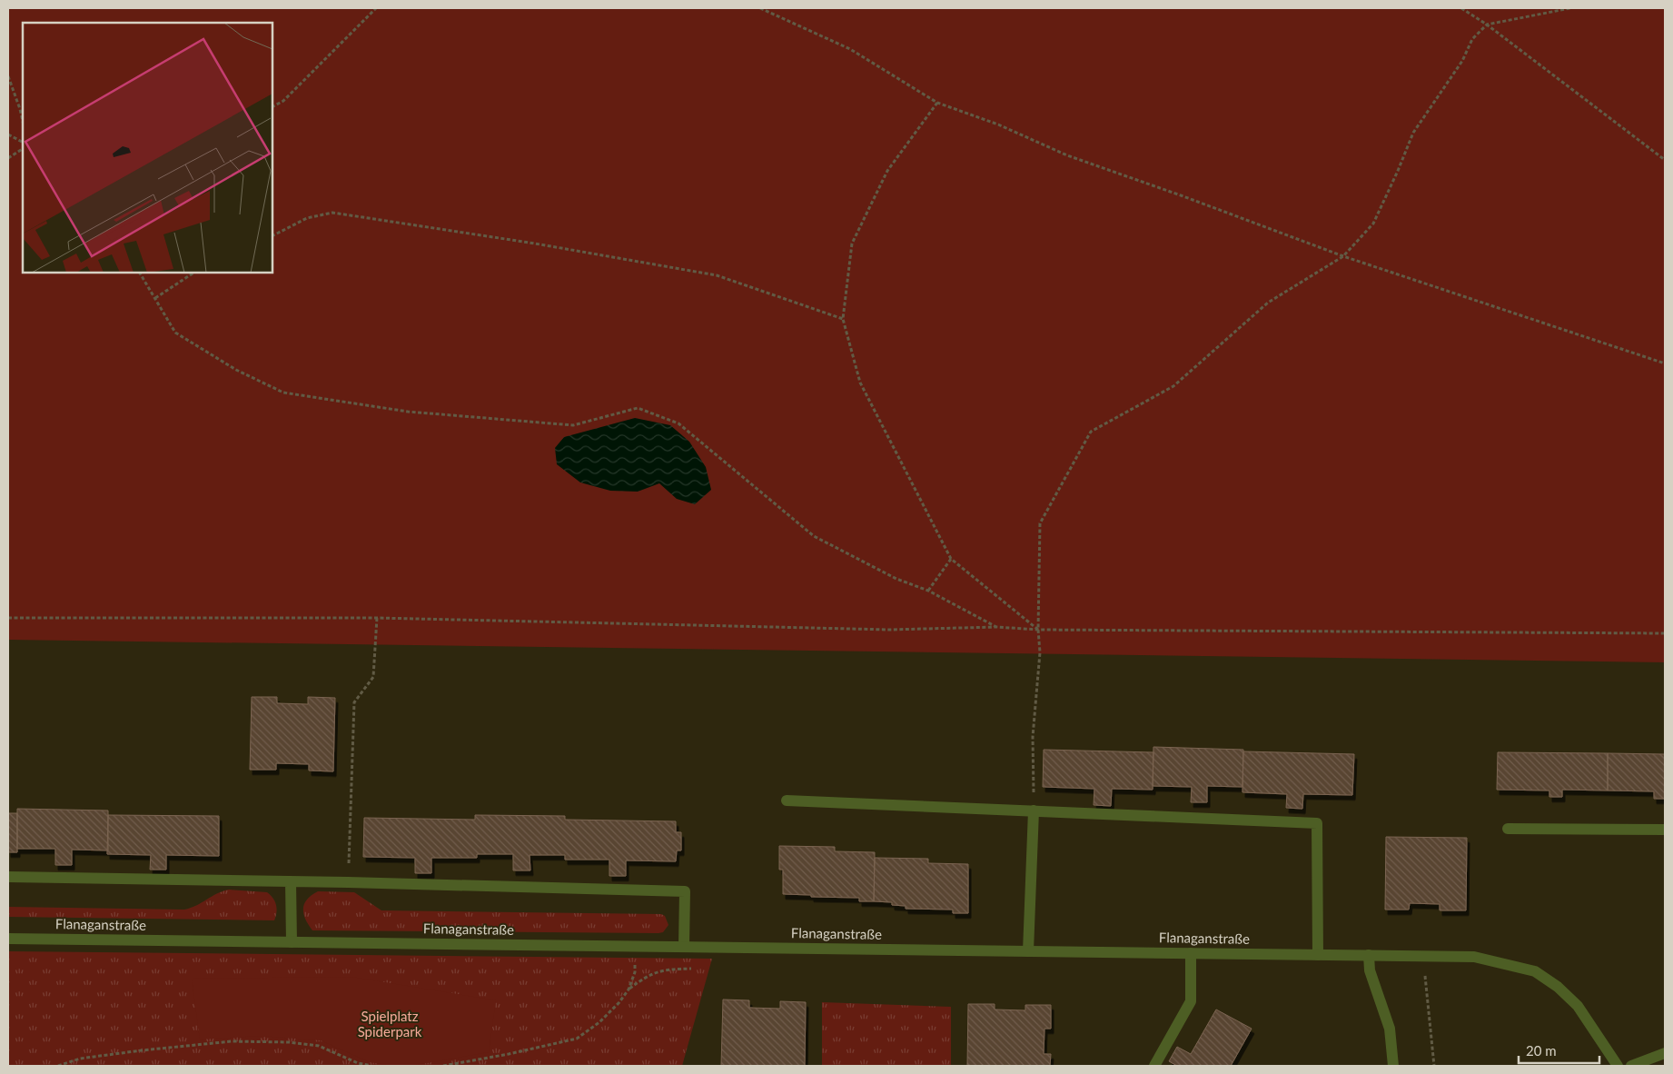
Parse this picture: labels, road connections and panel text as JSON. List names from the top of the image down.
{
  "streets": {
    "street": ["Flanaganstraße"]
  },
  "parks": ["Spielplatz Spiderpark"],
  "scale_bar": "20 m"
}
